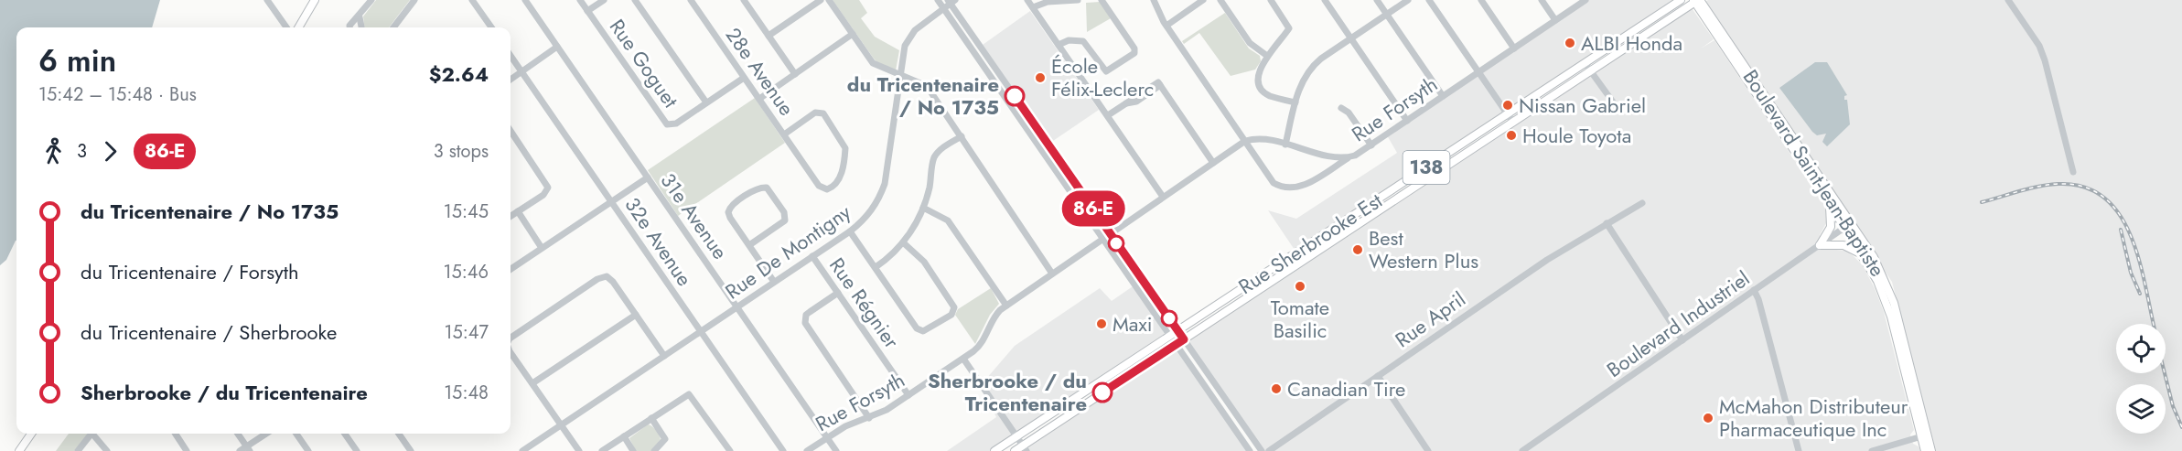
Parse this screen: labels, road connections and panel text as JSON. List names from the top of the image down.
{
  "streets": {
    "main road": ["138", "Boulevard Saint-Jean-Baptiste", "Rue Sherbrooke Est"],
    "street": [
      "Rue Goguet",
      "28e Avenue",
      "Rue Forsyth",
      "31e Avenue",
      "32e Avenue",
      "Rue De Montigny",
      "Rue Régnier",
      "Rue April",
      "Boulevard Industriel"
    ]
  },
  "crossings": [
    ["Rue Goguet", "28e Avenue"],
    ["Rue Forsyth", "31e Avenue"],
    ["Rue Forsyth", "Rue Régnier"],
    ["Boulevard Saint-Jean-Baptiste", "Rue Sherbrooke Est"],
    ["Boulevard Saint-Jean-Baptiste", "Boulevard Industriel"],
    ["31e Avenue", "Rue De Montigny"],
    ["32e Avenue", "Rue De Montigny"],
    ["Rue De Montigny", "Rue Régnier"]
  ],
  "places": [
    "ALBI Honda",
    "École Félix-Leclerc",
    "du Tricentenaire / No 1735",
    "Nissan Gabriel",
    "Houle Toyota",
    "Best Western Plus",
    "Tomate Basilic",
    "Maxi",
    "Canadian Tire",
    "Sherbrooke / du Tricentenaire",
    "McMahon Distributeur Pharmaceutique Inc"
  ],
  "lines": ["bus line 86-E"],
  "page": {
    "on_map": "86-E",
    "heading": ["6 min", "15:42 – 15:48 · Bus", "$2.64"],
    "legs": ["3", "86-E", "3 stops"],
    "list": [
      {
        "name": "du Tricentenaire / No 1735",
        "value": "15:45"
      },
      {
        "name": "du Tricentenaire / Forsyth",
        "value": "15:46"
      },
      {
        "name": "du Tricentenaire / Sherbrooke",
        "value": "15:47"
      },
      {
        "name": "Sherbrooke / du Tricentenaire",
        "value": "15:48"
      }
    ]
  }
}
